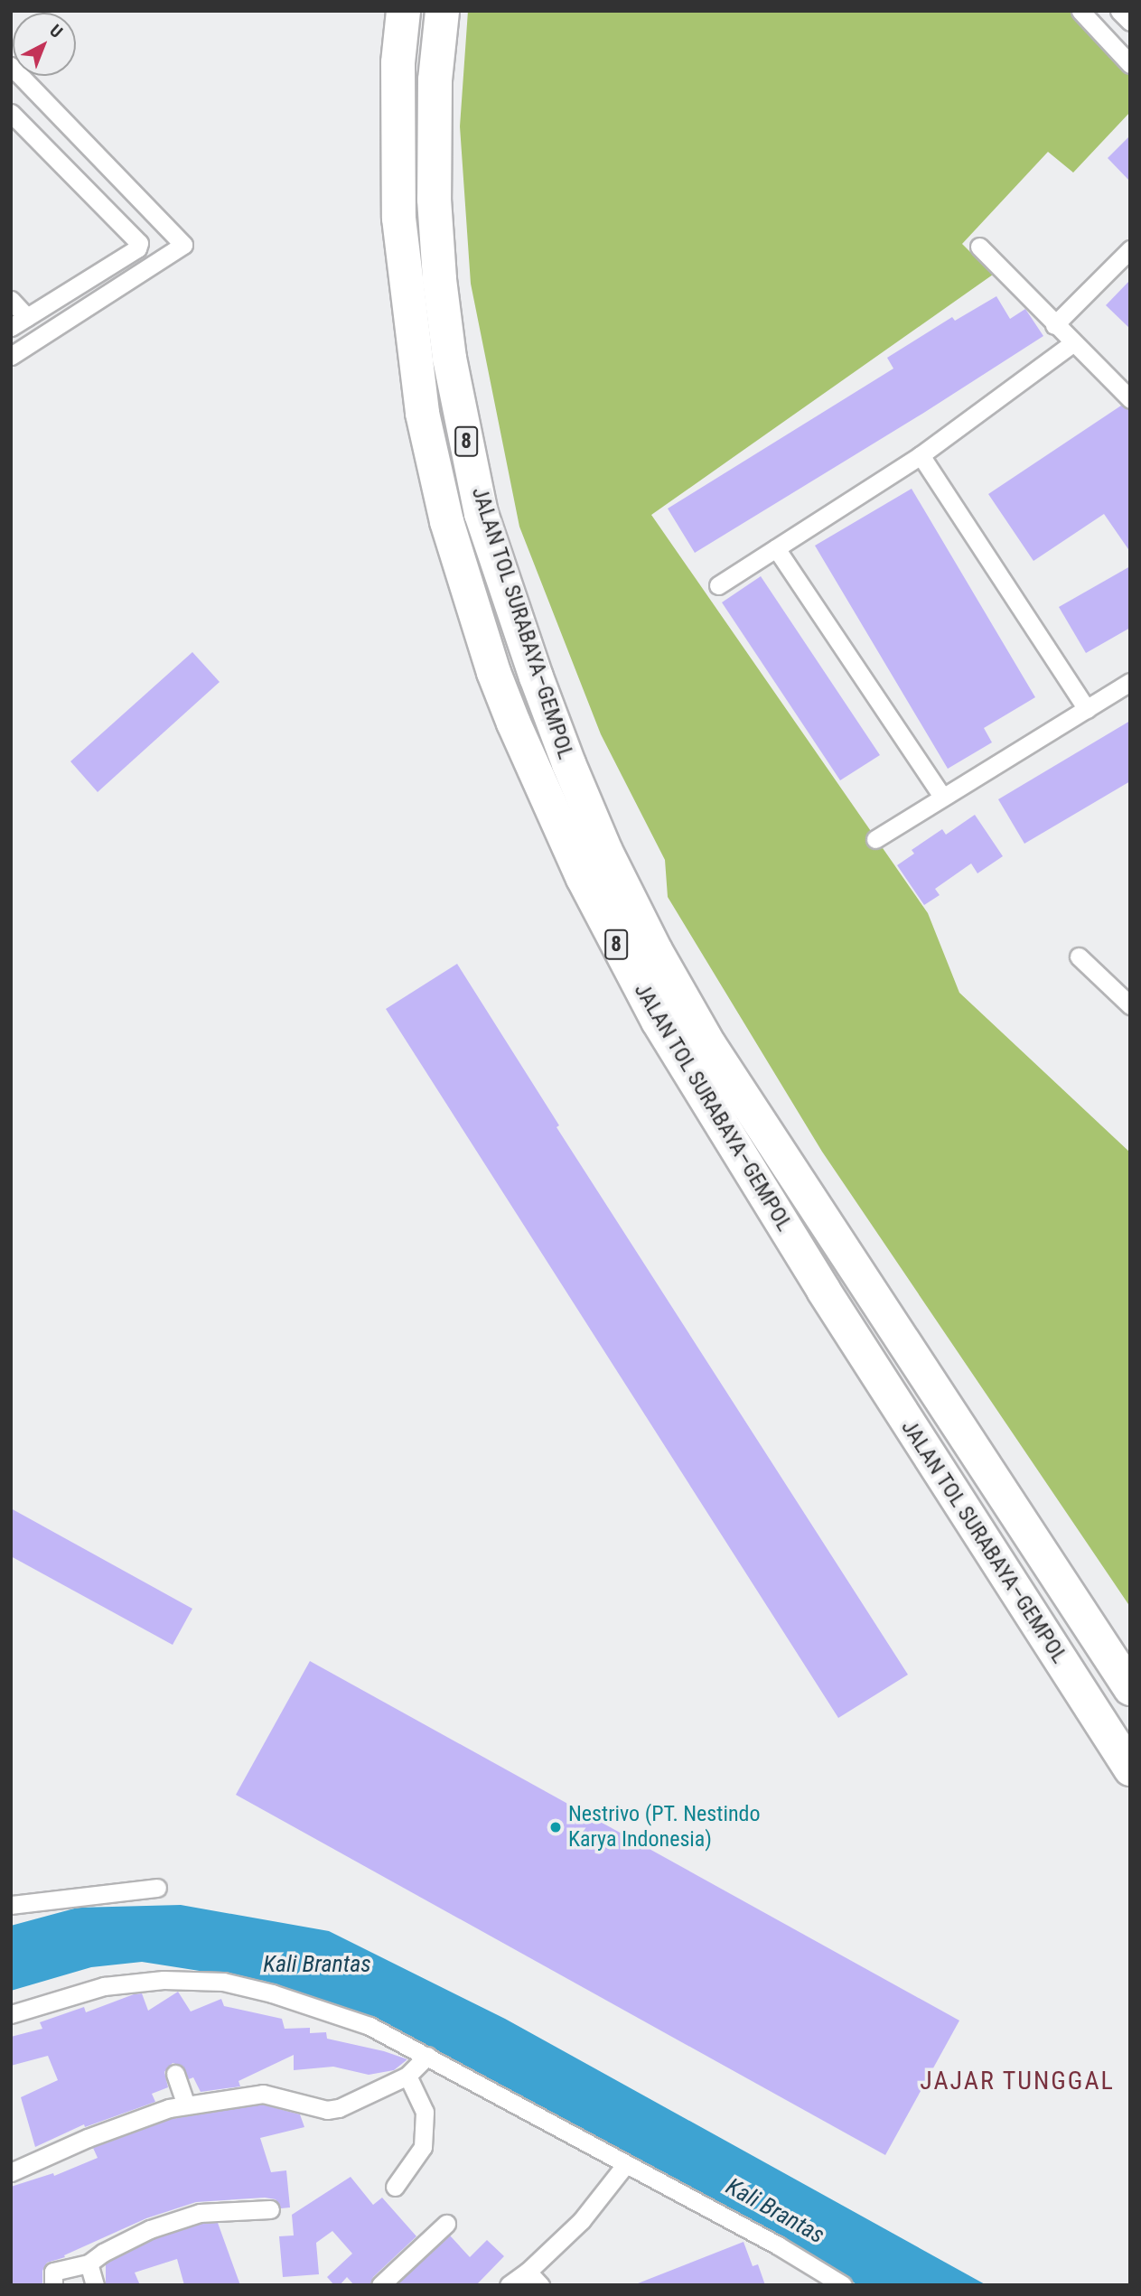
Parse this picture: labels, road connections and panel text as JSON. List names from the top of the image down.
{
  "streets": {
    "highway": ["8", "JALAN TOL SURABAYA–GEMPOL"]
  },
  "districts": ["JAJAR TUNGGAL"],
  "water": ["Kali Brantas"],
  "places": ["Nestrivo (PT. Nestindo Karya Indonesia)"],
  "north": "top right"
}
